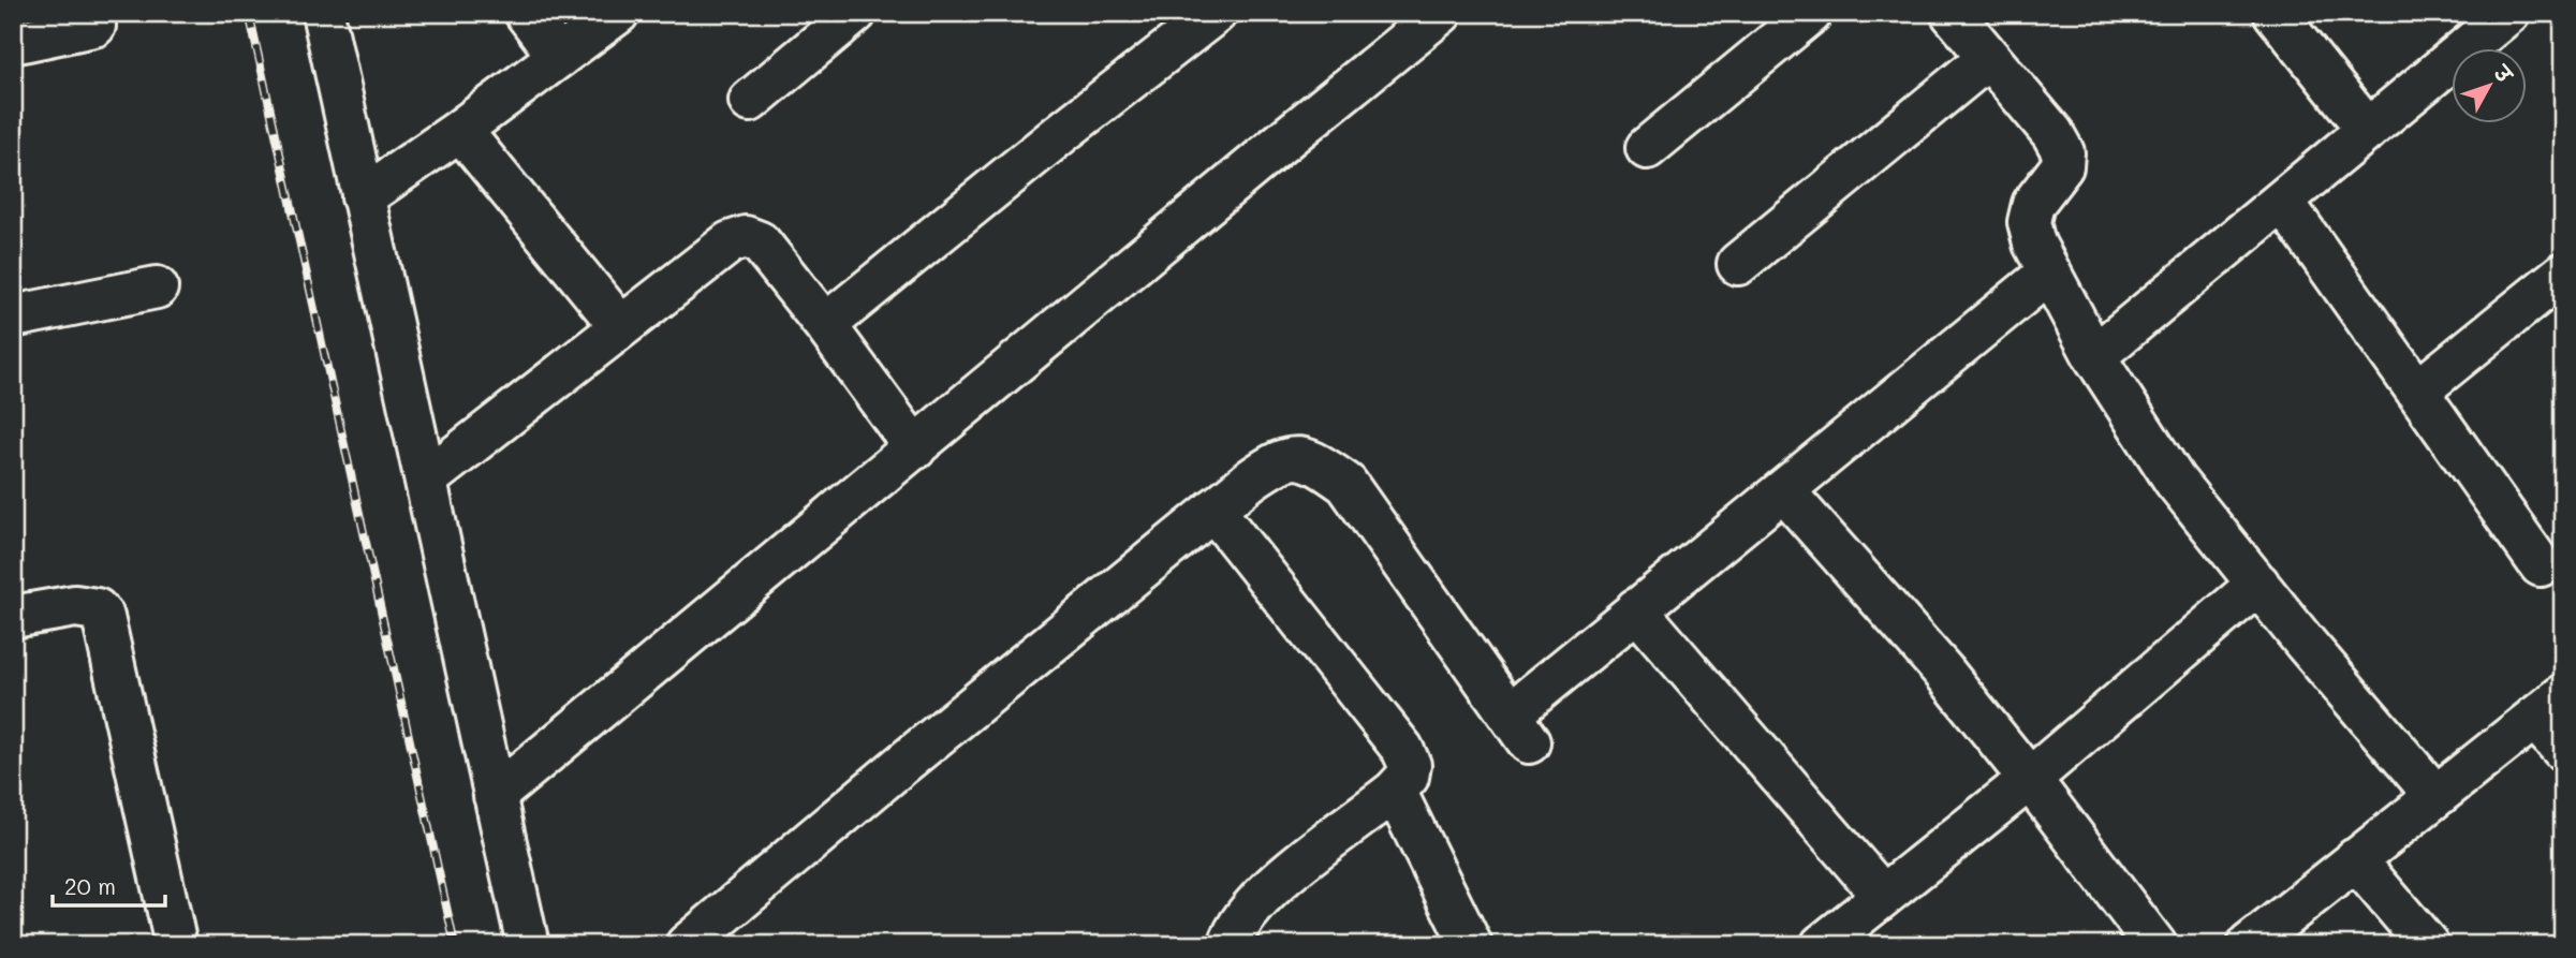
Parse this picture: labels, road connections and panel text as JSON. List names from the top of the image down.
{
  "scale_bar": "20 m",
  "north": "top right"
}
